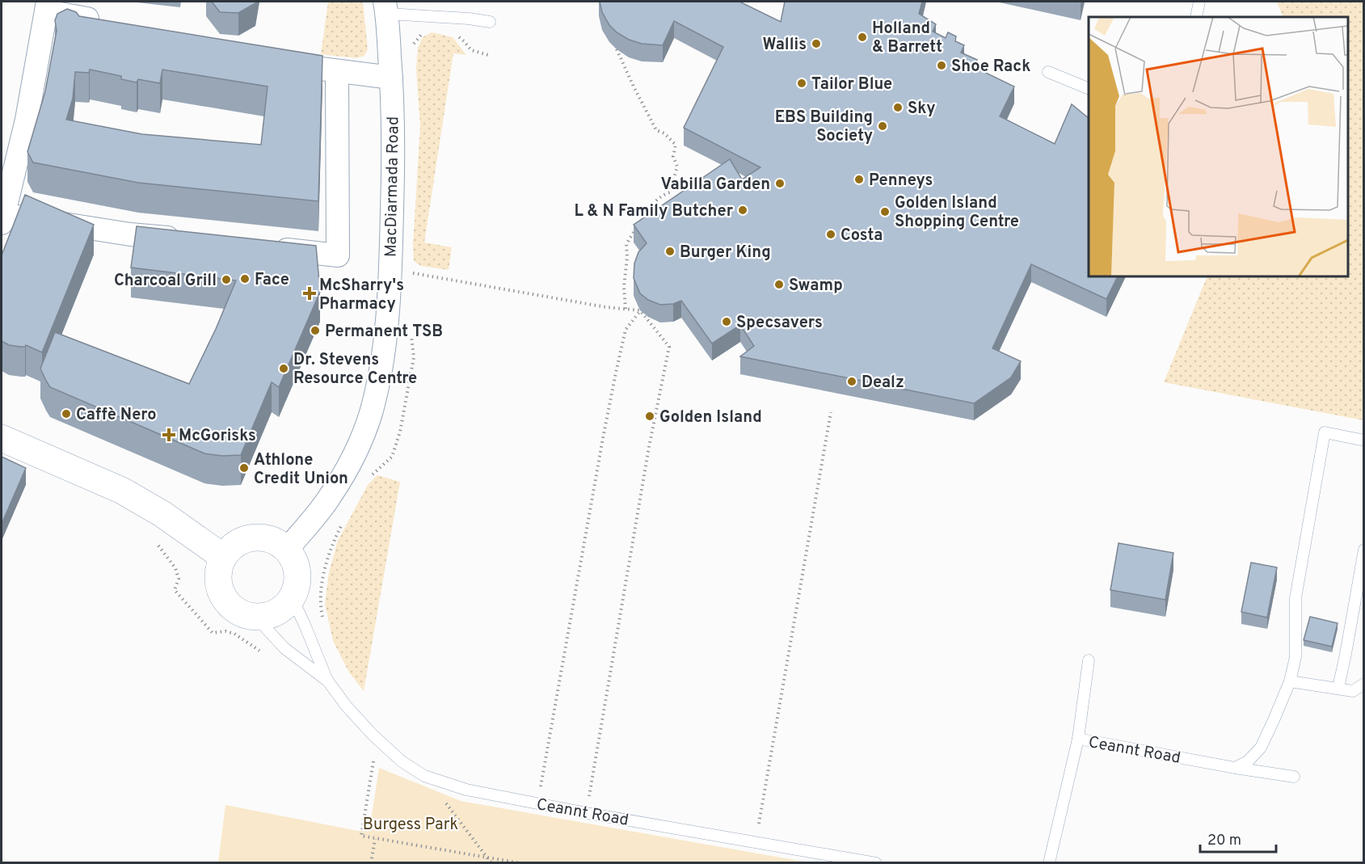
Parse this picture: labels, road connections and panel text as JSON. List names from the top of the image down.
{
  "streets": {
    "street": ["MacDiarmada Road"],
    "lane": ["Ceannt Road"]
  },
  "crossings": [
    ["MacDiarmada Road", "Ceannt Road"]
  ],
  "parks": ["Burgess Park"],
  "places": {
    "other": [
      "Holland & Barrett",
      "Wallis",
      "Shoe Rack",
      "Tailor Blue",
      "Sky",
      "EBS Building Society",
      "Penneys",
      "Vabilla Garden",
      "L & N Family Butcher",
      "Golden Island Shopping Centre",
      "Costa",
      "Burger King",
      "Face",
      "Charcoal Grill",
      "Swamp",
      "Specsavers",
      "Permanent TSB",
      "Dr. Stevens Resource Centre",
      "Dealz",
      "Caffè Nero",
      "Golden Island",
      "Athlone Credit Union"
    ],
    "health": ["McSharry's Pharmacy", "McGorisks"]
  },
  "scale_bar": "20 m"
}
